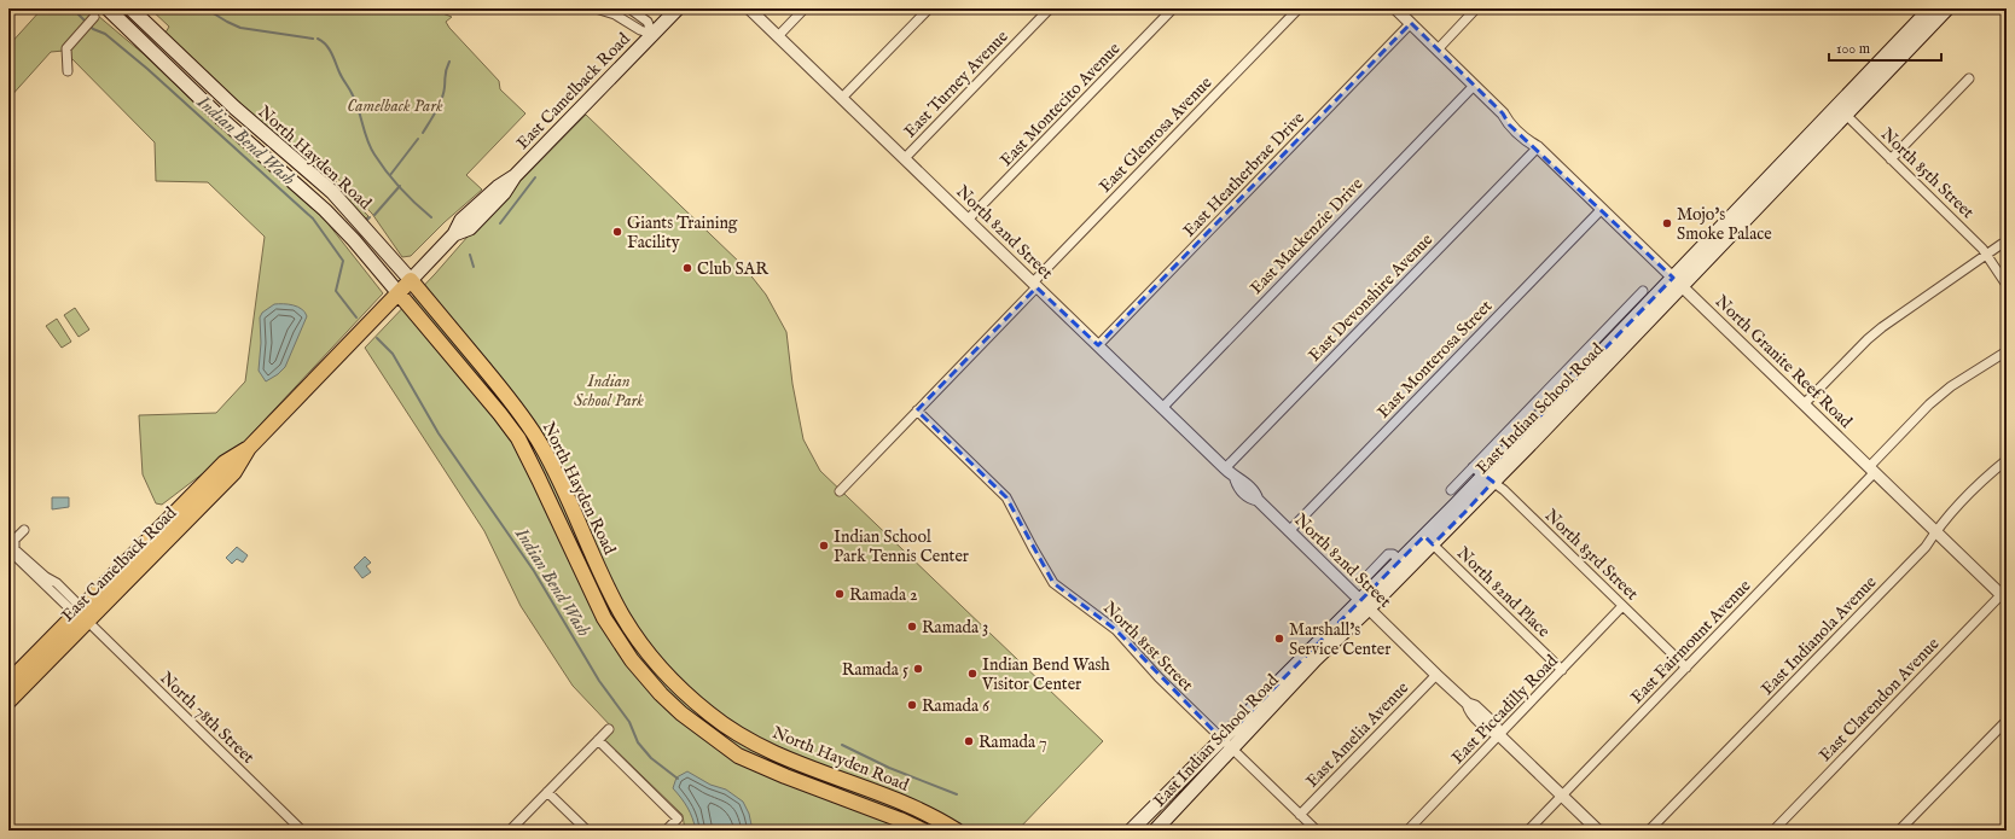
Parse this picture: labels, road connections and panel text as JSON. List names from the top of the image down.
{
  "streets": {
    "main road": ["East Camelback Road", "North Hayden Road", "East Indian School Road"],
    "street": [
      "East Turney Avenue",
      "East Montecito Avenue",
      "East Glenrosa Avenue",
      "North 85th Street",
      "East Heatherbrae Drive",
      "North 82nd Street",
      "East Mackenzie Drive",
      "East Devonshire Avenue",
      "East Monterosa Street",
      "North Granite Reef Road",
      "North 83rd Street",
      "North 82nd Place",
      "East Indianola Avenue",
      "East Fairmount Avenue",
      "North 81st Street",
      "East Clarendon Avenue",
      "East Piccadilly Road",
      "North 78th Street",
      "East Amelia Avenue"
    ]
  },
  "crossings": [
    ["East Turney Avenue", "North 82nd Street"],
    ["East Camelback Road", "North Hayden Road"],
    ["East Camelback Road", "North 78th Street"],
    ["East Montecito Avenue", "North 82nd Street"],
    ["East Glenrosa Avenue", "North 82nd Street"],
    ["East Glenrosa Avenue", "North 81st Street"],
    ["North 85th Street", "East Indian School Road"],
    ["East Heatherbrae Drive", "North 82nd Street"],
    ["East Heatherbrae Drive", "North Granite Reef Road"],
    ["North 82nd Street", "East Mackenzie Drive"],
    ["North 82nd Street", "East Devonshire Avenue"],
    ["North 82nd Street", "East Monterosa Street"],
    ["North 82nd Street", "East Indian School Road"],
    ["North 82nd Street", "East Fairmount Avenue"],
    ["North 82nd Street", "East Piccadilly Road"],
    ["North 82nd Street", "East Amelia Avenue"],
    ["East Mackenzie Drive", "North Granite Reef Road"],
    ["East Devonshire Avenue", "North Granite Reef Road"],
    ["East Monterosa Street", "North Granite Reef Road"],
    ["North Granite Reef Road", "East Indian School Road"],
    ["North Granite Reef Road", "East Indianola Avenue"],
    ["North Granite Reef Road", "East Fairmount Avenue"],
    ["North Granite Reef Road", "East Clarendon Avenue"],
    ["East Indian School Road", "North 83rd Street"],
    ["East Indian School Road", "North 82nd Place"],
    ["East Indian School Road", "North 81st Street"],
    ["North 83rd Street", "East Fairmount Avenue"],
    ["North 83rd Street", "East Piccadilly Road"],
    ["North 82nd Place", "East Piccadilly Road"],
    ["North 81st Street", "East Amelia Avenue"]
  ],
  "water": ["Indian Bend Wash"],
  "parks": ["Camelback Park", "Indian School Park"],
  "places": [
    "Mojo's Smoke Palace",
    "Giants Training Facility",
    "Club SAR",
    "Indian School Park Tennis Center",
    "Ramada 2",
    "Ramada 3",
    "Marshall's Service Center",
    "Ramada 5",
    "Indian Bend Wash Visitor Center",
    "Ramada 6",
    "Ramada 7"
  ],
  "scale_bar": "100 m"
}
